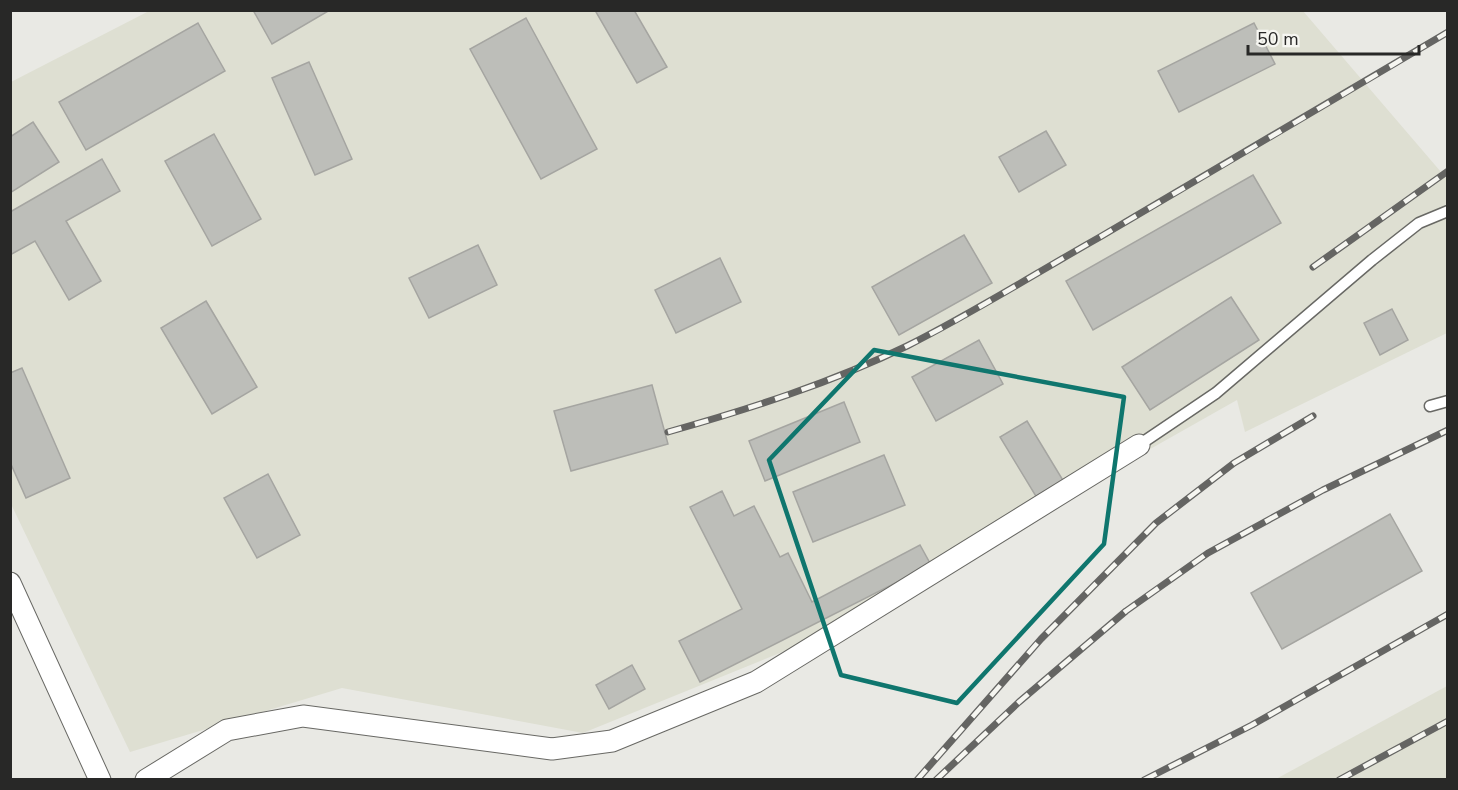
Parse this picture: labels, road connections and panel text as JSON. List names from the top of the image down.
{
  "scale_bar": "50 m"
}
